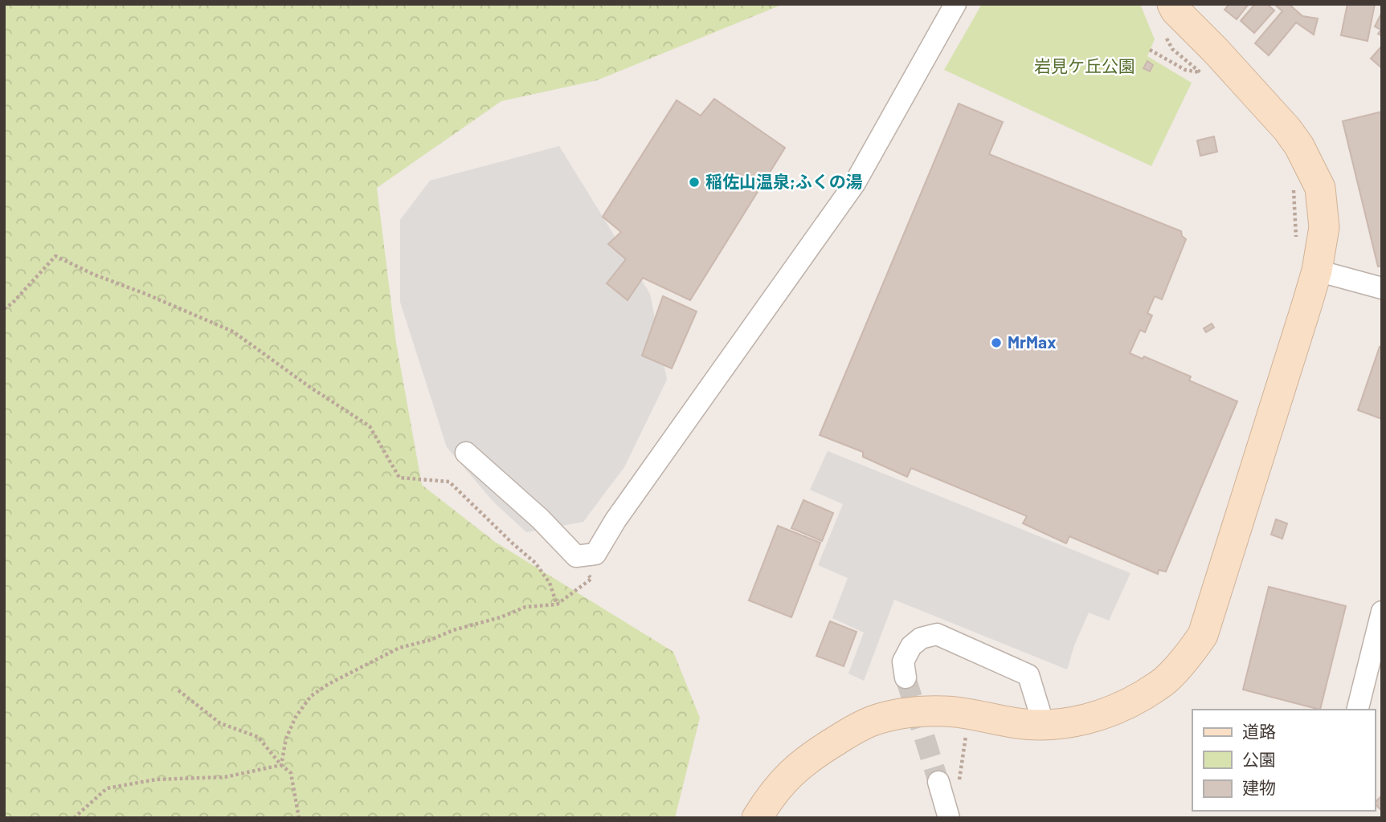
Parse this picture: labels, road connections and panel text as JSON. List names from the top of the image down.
{
  "parks": ["岩見ケ丘公園"],
  "places": ["稲佐山温泉;ふくの湯", "MrMax"],
  "legend": ["道路", "公園", "建物"]
}
